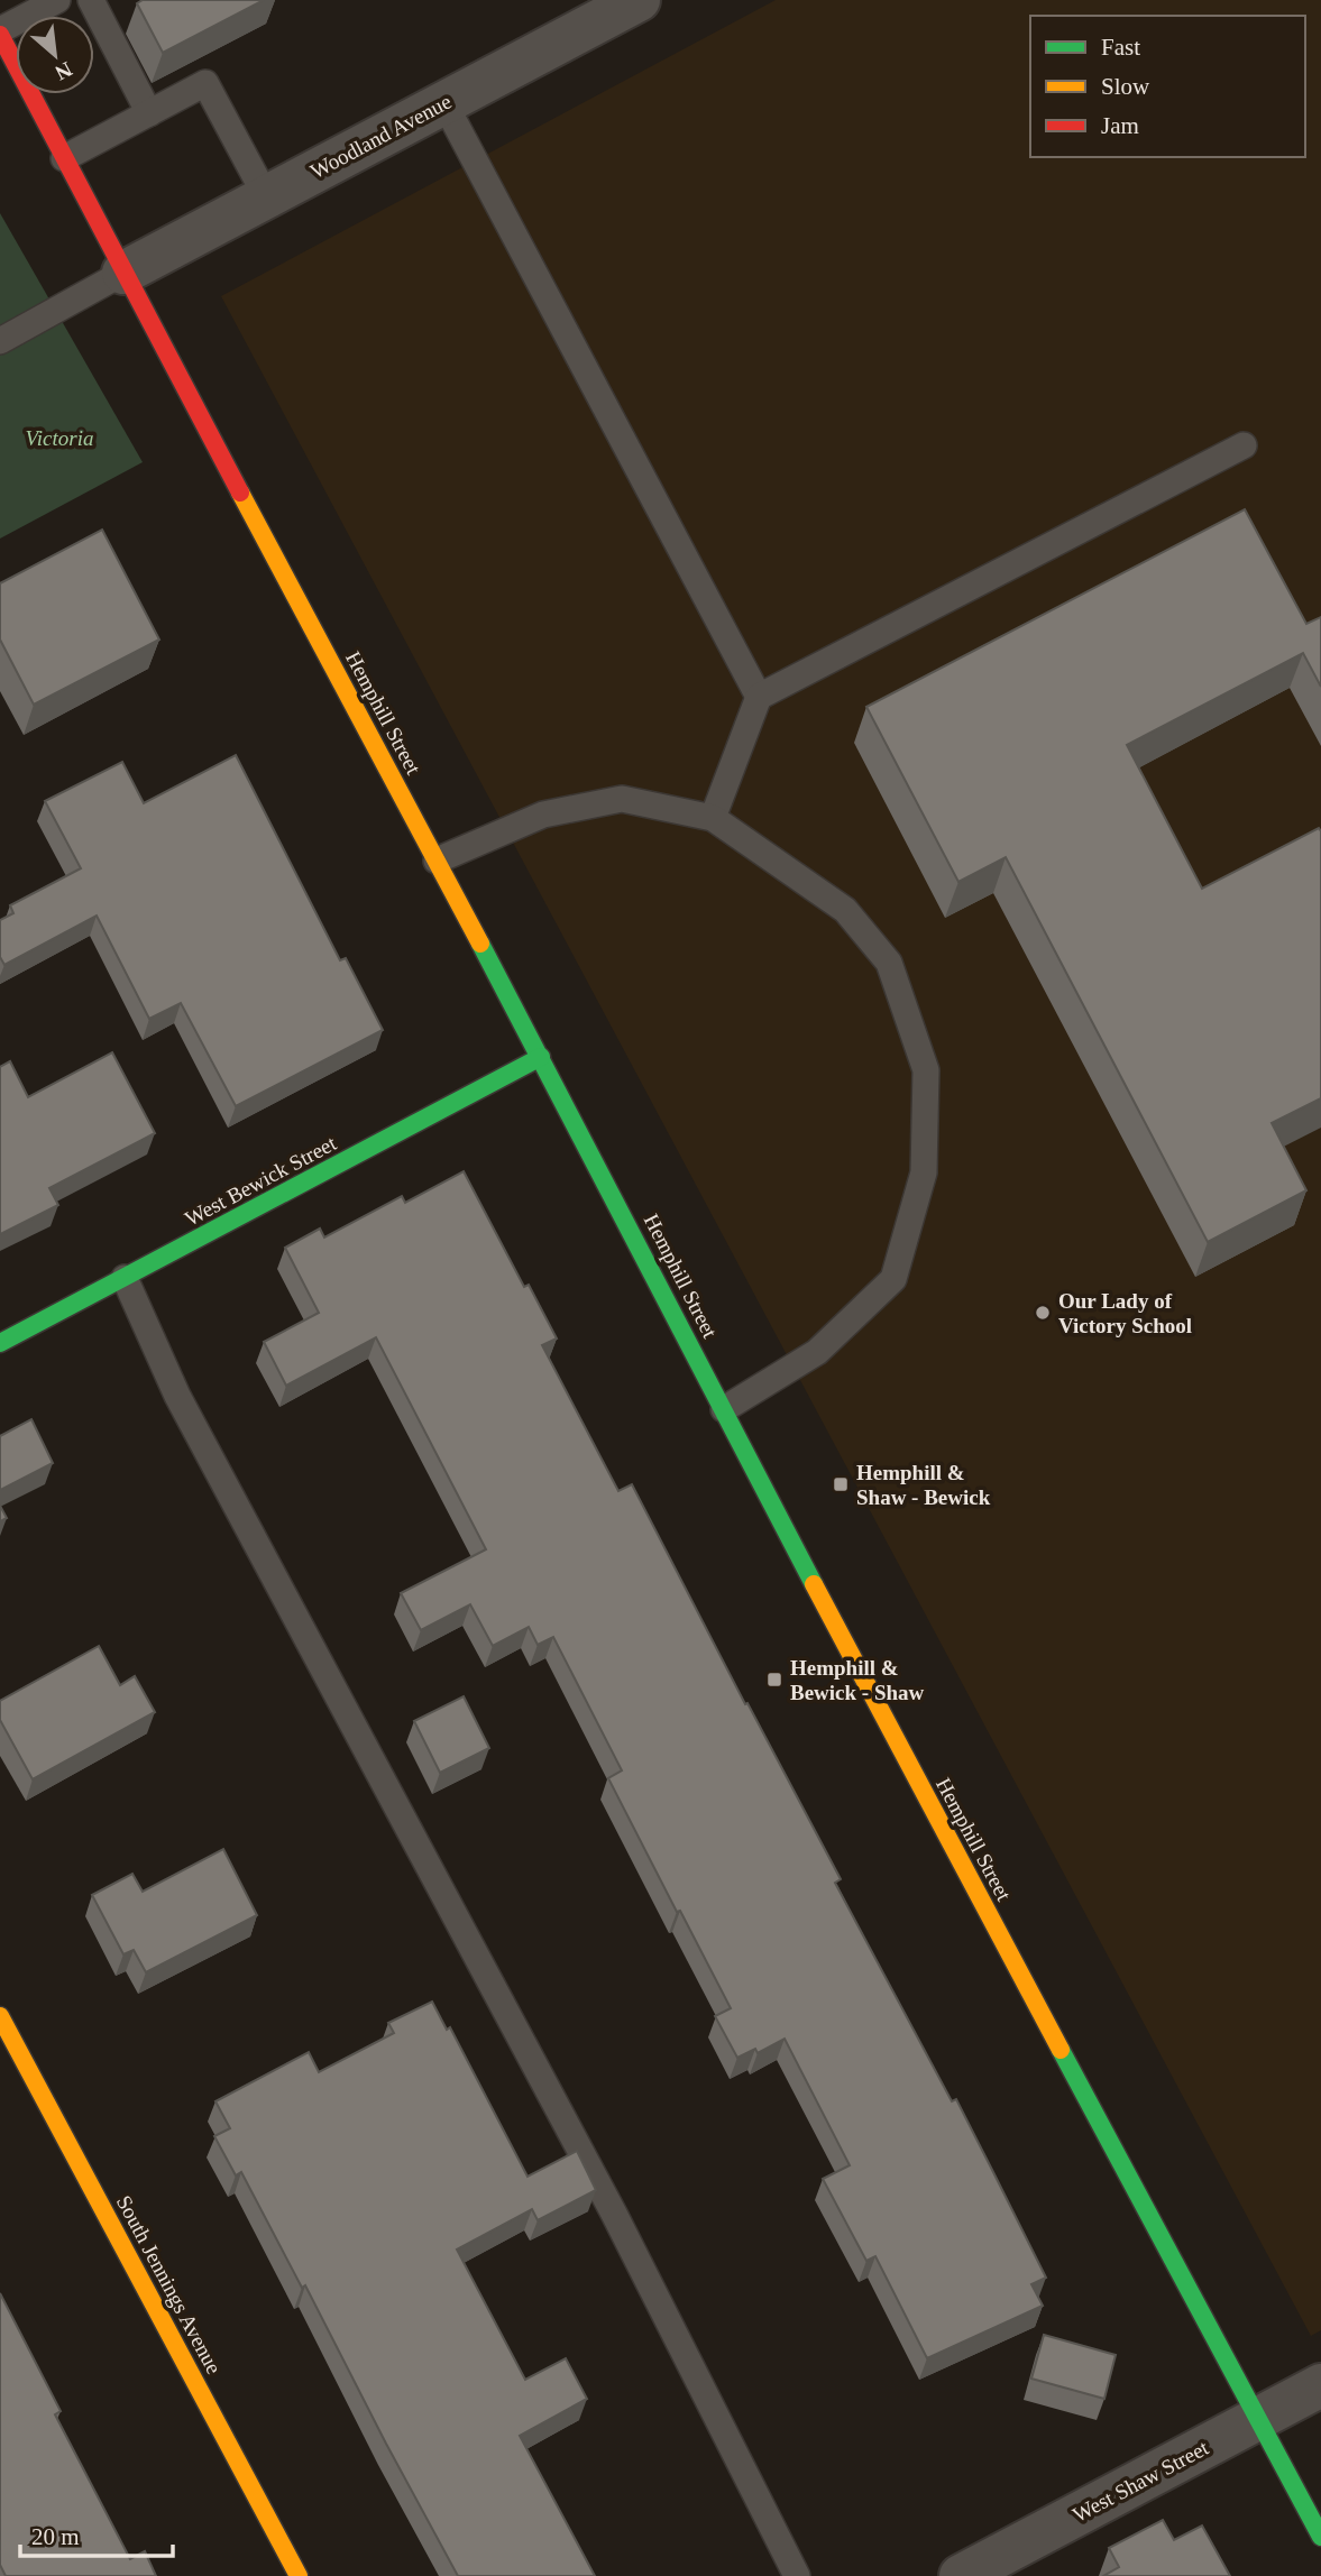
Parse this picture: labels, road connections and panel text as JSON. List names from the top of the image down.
{
  "streets": {
    "main road": ["Hemphill Street", "West Bewick Street", "South Jennings Avenue"],
    "street": ["Woodland Avenue", "West Shaw Street"]
  },
  "crossings": [
    ["Woodland Avenue", "Hemphill Street"],
    ["Hemphill Street", "West Bewick Street"],
    ["Hemphill Street", "West Shaw Street"]
  ],
  "parks": ["Victoria"],
  "places": {
    "other": ["Our Lady of Victory School"],
    "transit": ["Hemphill & Shaw - Bewick", "Hemphill & Bewick - Shaw"]
  },
  "legend": ["Fast", "Slow", "Jam"],
  "scale_bar": "20 m",
  "north": "bottom right"
}
